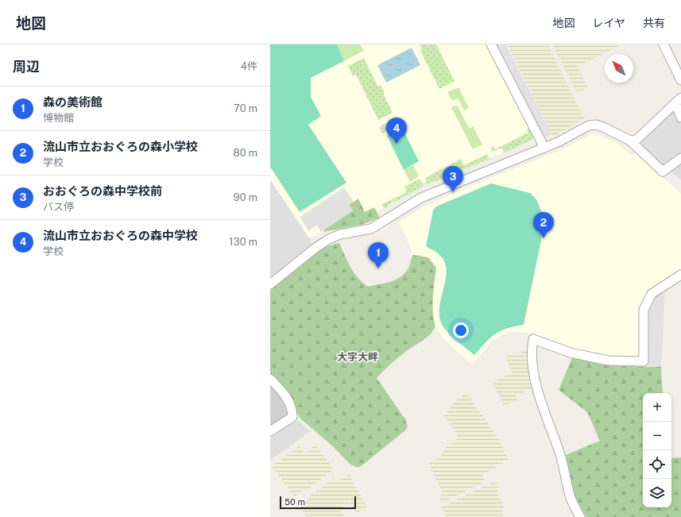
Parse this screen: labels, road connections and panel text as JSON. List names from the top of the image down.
{
  "districts": ["大字大畔"],
  "scale_bar": "50 m",
  "north": "top left",
  "page": {
    "header": "地図",
    "nav": ["地図", "レイヤ", "共有"],
    "heading": ["周辺", "4件"],
    "list": [
      {
        "mark": "1",
        "name": "森の美術館",
        "note": "博物館",
        "value": "70 m"
      },
      {
        "mark": "2",
        "name": "流山市立おおぐろの森小学校",
        "note": "学校",
        "value": "80 m"
      },
      {
        "mark": "3",
        "name": "おおぐろの森中学校前",
        "note": "バス停",
        "value": "90 m"
      },
      {
        "mark": "4",
        "name": "流山市立おおぐろの森中学校",
        "note": "学校",
        "value": "130 m"
      }
    ],
    "pins": [
      "4",
      "3",
      "2",
      "1"
    ],
    "map_buttons": ["+", "−"],
    "scale": "50 m"
  }
}
